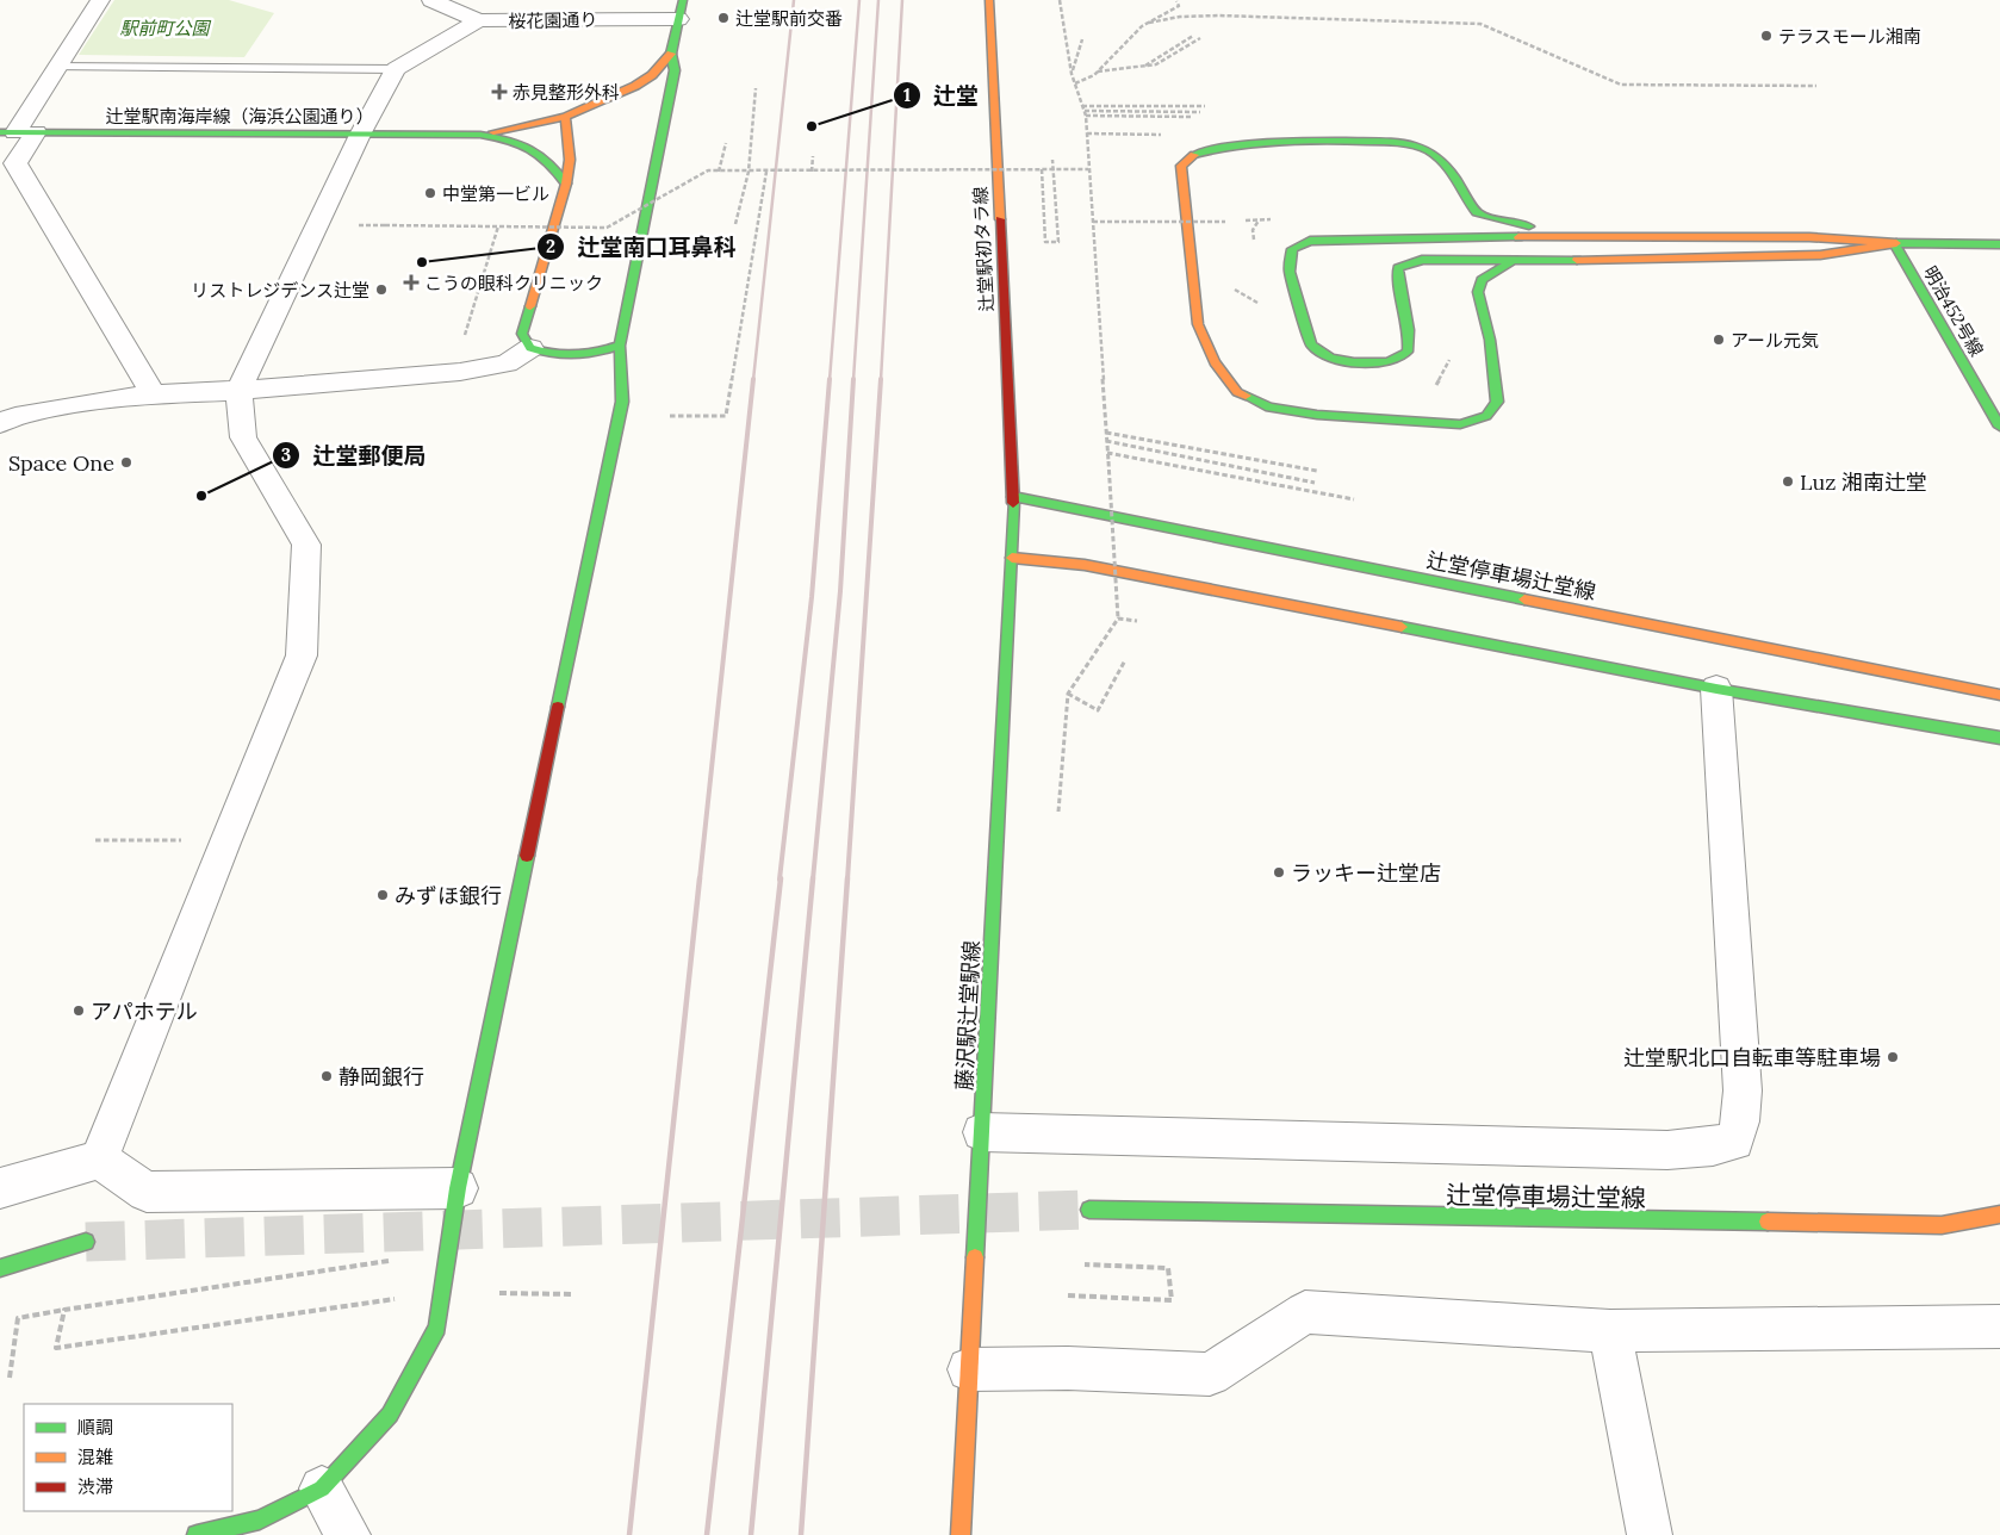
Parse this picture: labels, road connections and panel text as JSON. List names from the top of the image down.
{
  "streets": {
    "street": [
      "桜花園通り",
      "辻堂駅南海岸線（海浜公園通り）",
      "辻堂駅初タラ線",
      "明治452号線",
      "辻堂停車場辻堂線",
      "藤沢駅辻堂駅線"
    ]
  },
  "crossings": [
    ["辻堂駅初タラ線", "辻堂停車場辻堂線"],
    ["辻堂駅初タラ線", "藤沢駅辻堂駅線"],
    ["辻堂停車場辻堂線", "藤沢駅辻堂駅線"]
  ],
  "parks": ["駅前町公園"],
  "places": {
    "other": [
      "辻堂駅前交番",
      "テラスモール湘南",
      "辻堂",
      "中堂第一ビル",
      "辻堂南口耳鼻科",
      "リストレジデンス辻堂",
      "アール元気",
      "Space One",
      "Luz 湘南辻堂",
      "辻堂郵便局",
      "ラッキー辻堂店",
      "みずほ銀行",
      "アパホテル",
      "辻堂駅北口自転車等駐車場",
      "静岡銀行"
    ],
    "health": ["赤見整形外科", "こうの眼科クリニック"]
  },
  "legend": ["順調", "混雑", "渋滞"]
}
